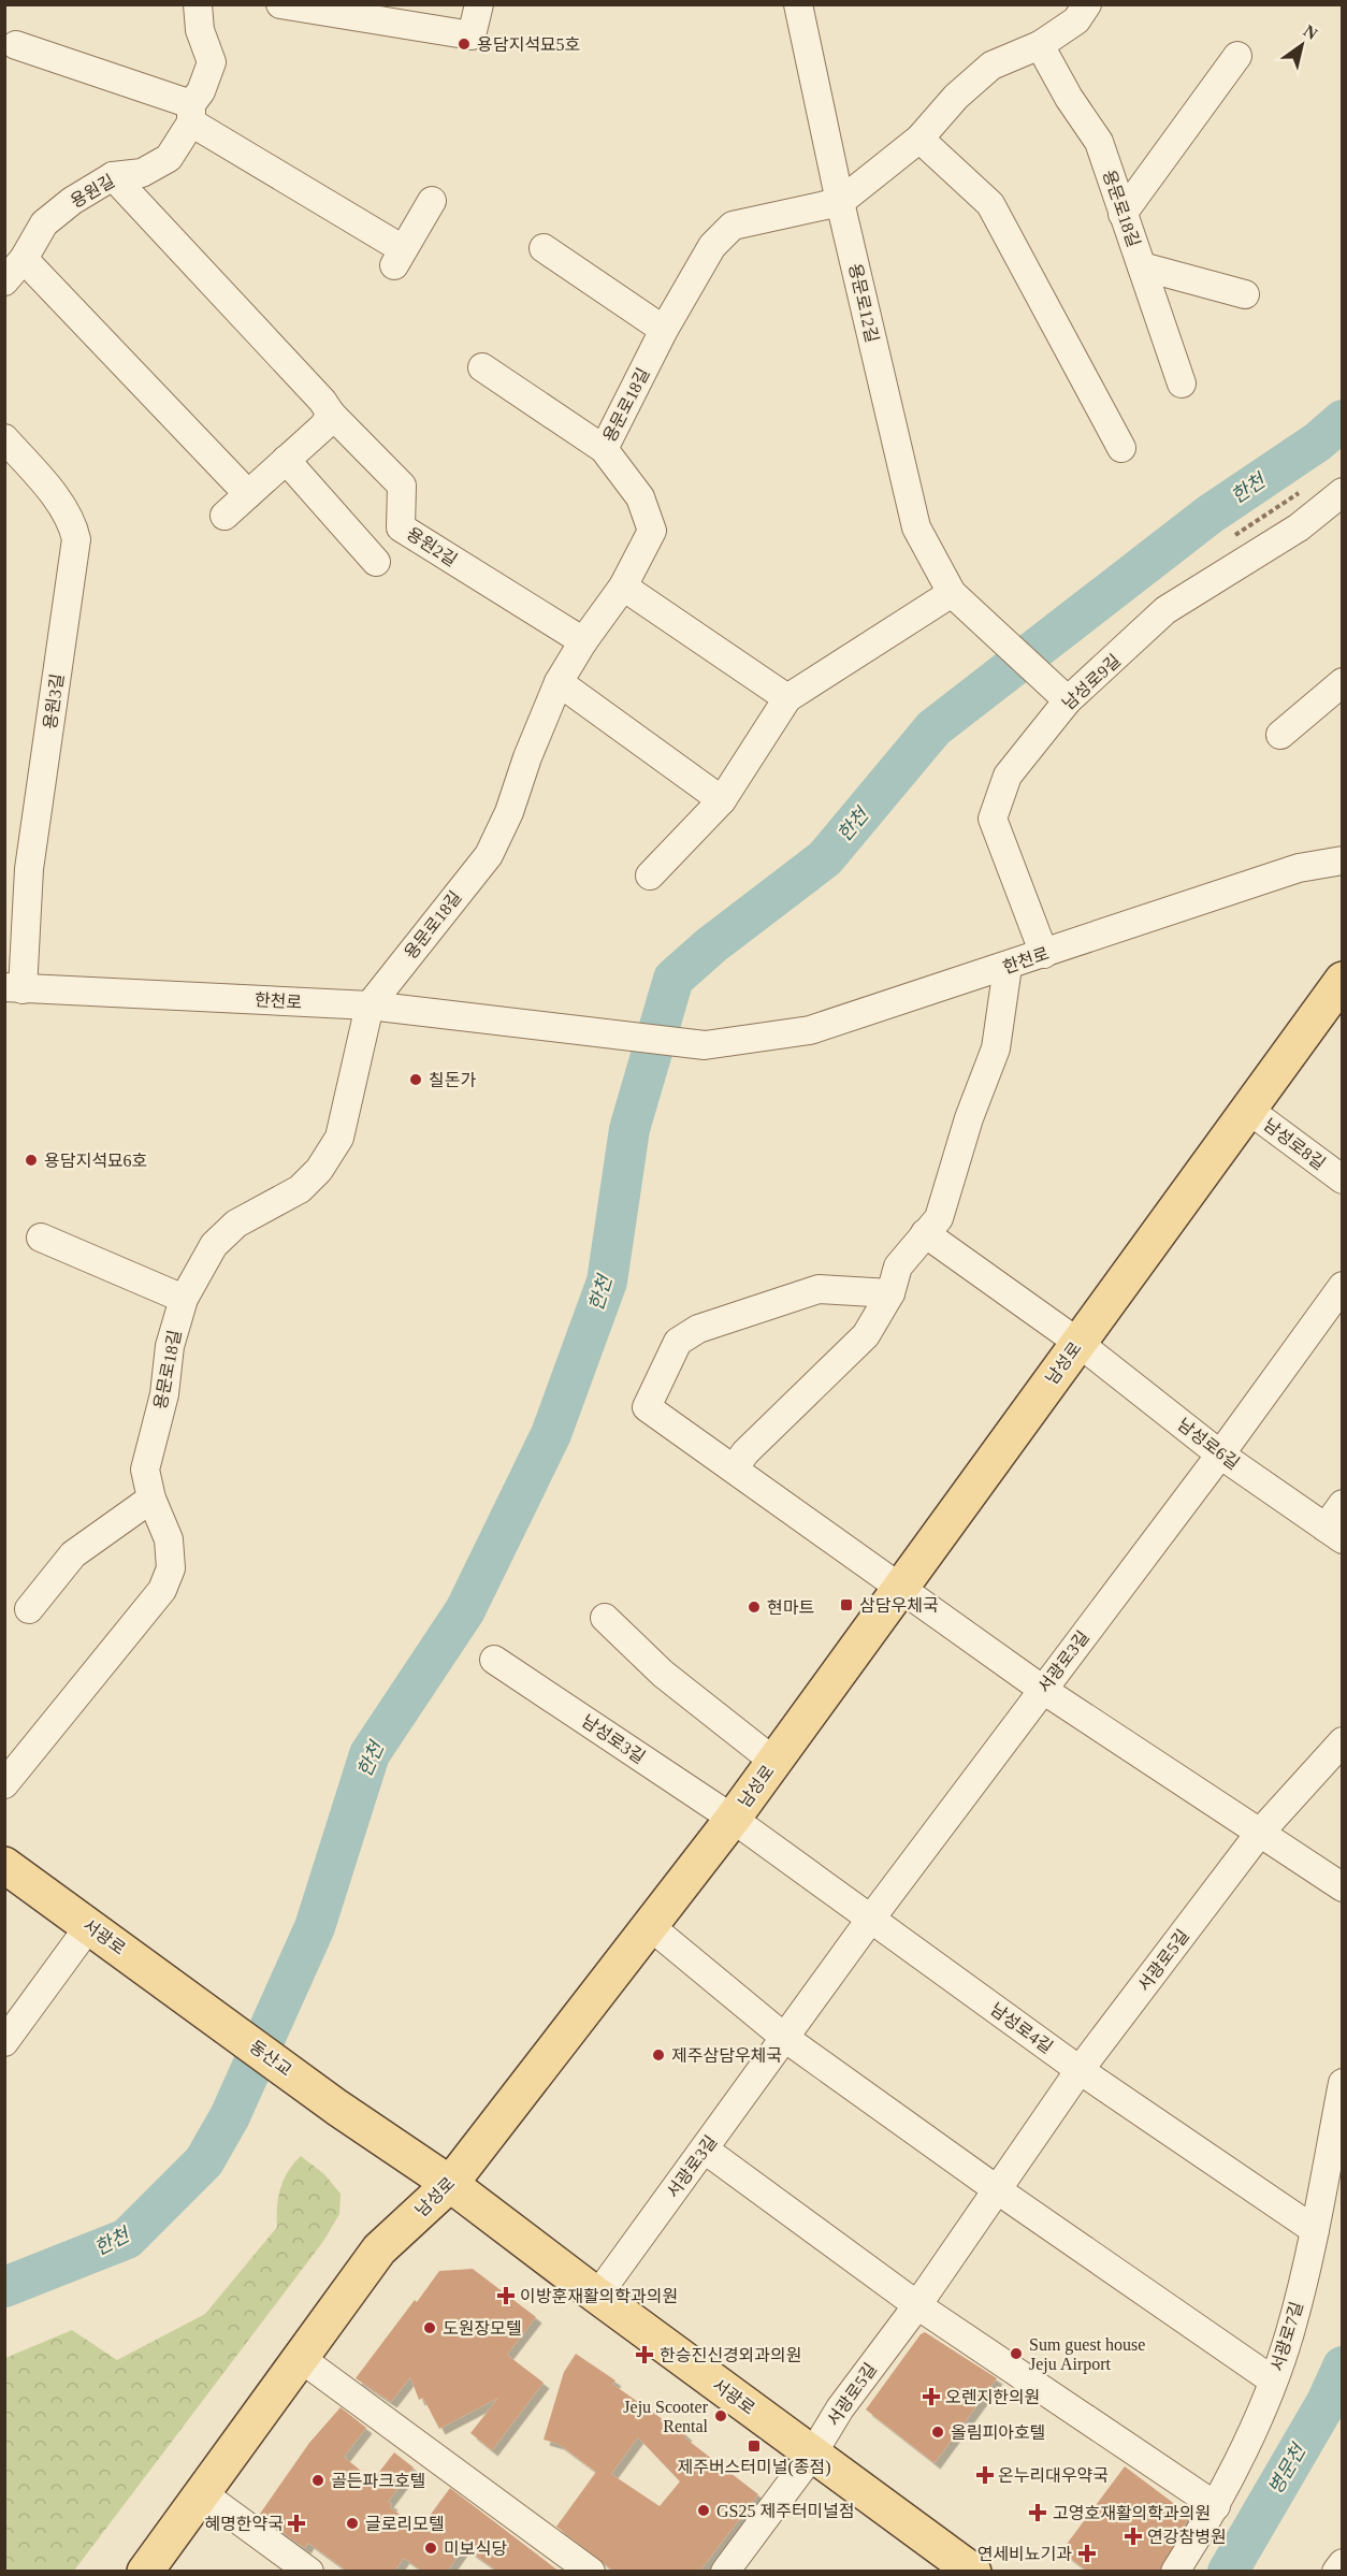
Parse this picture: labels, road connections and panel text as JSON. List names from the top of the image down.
{
  "streets": {
    "main road": ["남성로", "서광로", "동산교"],
    "street": [
      "용원길",
      "용문로18길",
      "용문로12길",
      "용원2길",
      "남성로9길",
      "용원3길",
      "한천로",
      "남성로8길",
      "남성로6길",
      "서광로3길",
      "남성로3길",
      "서광로5길",
      "남성로4길",
      "서광로7길"
    ]
  },
  "crossings": [
    ["용원길", "용원2길"],
    ["용문로18길", "용문로12길"],
    ["용문로18길", "용원2길"],
    ["용문로18길", "한천로"],
    ["용문로12길", "남성로9길"],
    ["남성로9길", "한천로"],
    ["용원3길", "한천로"],
    ["남성로8길", "남성로"],
    ["남성로", "남성로6길"],
    ["남성로", "남성로3길"],
    ["남성로", "서광로"],
    ["남성로", "남성로4길"],
    ["남성로6길", "서광로3길"],
    ["서광로3길", "서광로"],
    ["서광로3길", "남성로4길"],
    ["남성로3길", "남성로4길"],
    ["서광로", "서광로5길"],
    ["서광로", "동산교"],
    ["서광로5길", "남성로4길"],
    ["남성로4길", "서광로7길"]
  ],
  "water": ["한천", "병문천"],
  "places": {
    "other": [
      "용담지석묘5호",
      "칠돈가",
      "용담지석묘6호",
      "현마트",
      "제주삼담우체국",
      "도원장모텔",
      "Sum guest house Jeju Airport",
      "Jeju Scooter Rental",
      "올림피아호텔",
      "골든파크호텔",
      "GS25 제주터미널점",
      "글로리모텔",
      "미보식당"
    ],
    "transit": ["삼담우체국", "제주버스터미널(종점)"],
    "health": [
      "이방훈재활의학과의원",
      "한승진신경외과의원",
      "오렌지한의원",
      "온누리대우약국",
      "고영호재활의학과의원",
      "혜명한약국",
      "연강참병원",
      "연세비뇨기과"
    ]
  },
  "north": "top right"
}
